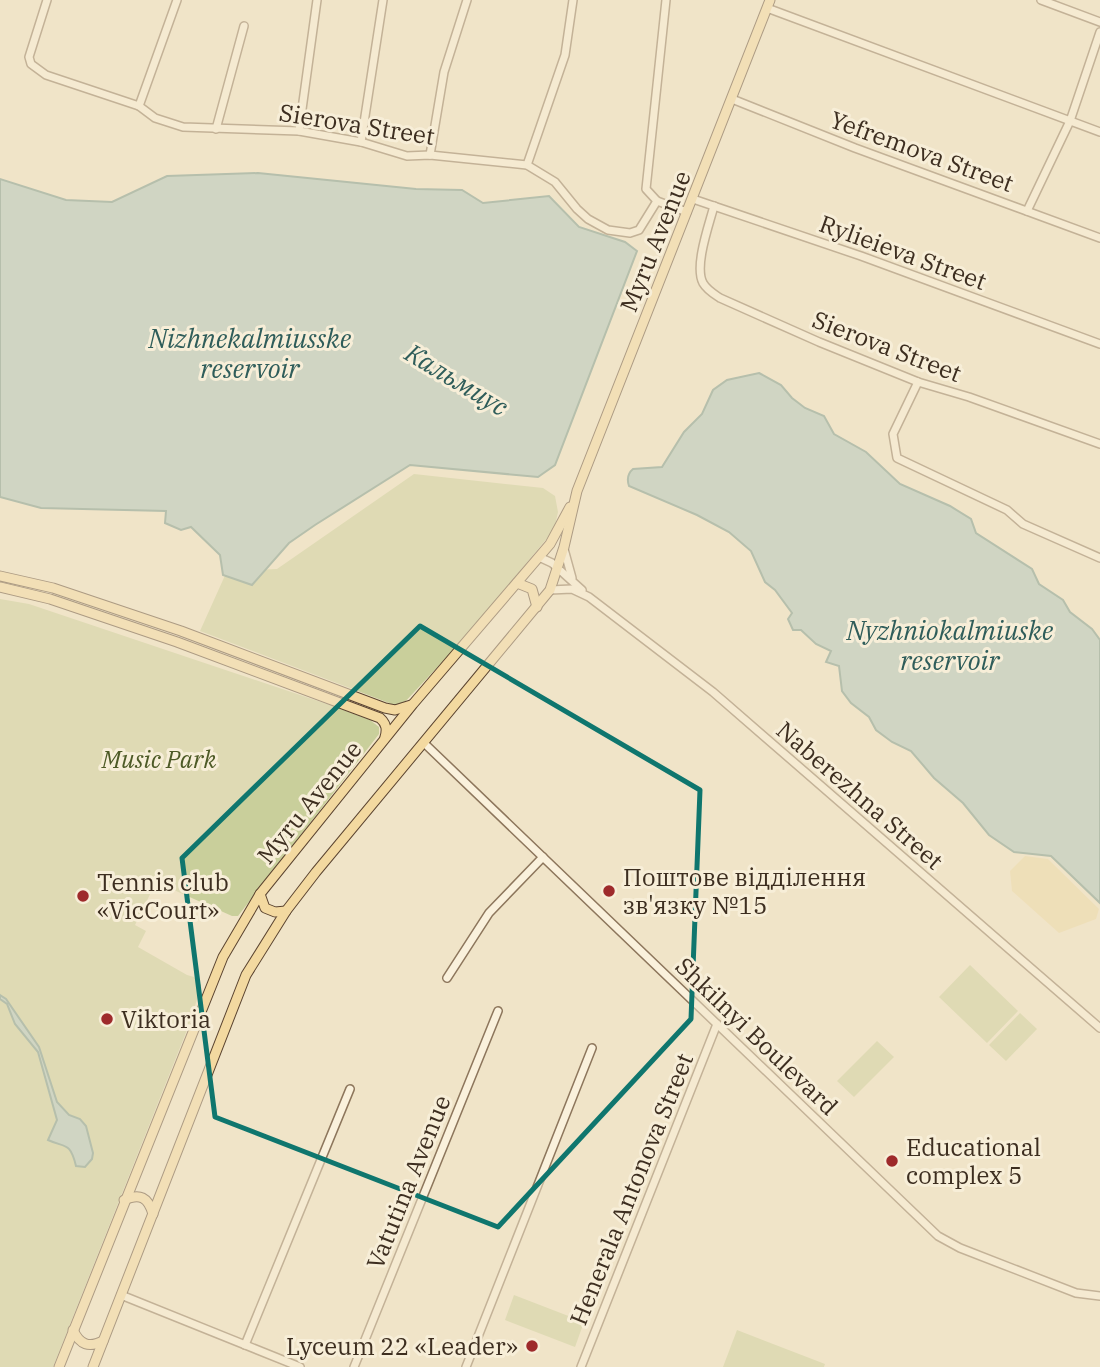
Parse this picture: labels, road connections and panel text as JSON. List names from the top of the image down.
{
  "streets": {
    "main road": ["Myru Avenue"],
    "street": [
      "Sierova Street",
      "Yefremova Street",
      "Rylieieva Street",
      "Naberezhna Street",
      "Shkilnyi Boulevard",
      "Vatutina Avenue",
      "Henerala Antonova Street"
    ]
  },
  "crossings": [
    ["Sierova Street", "Rylieieva Street"],
    ["Yefremova Street", "Myru Avenue"],
    ["Myru Avenue", "Rylieieva Street"],
    ["Myru Avenue", "Naberezhna Street"],
    ["Myru Avenue", "Shkilnyi Boulevard"],
    ["Shkilnyi Boulevard", "Henerala Antonova Street"]
  ],
  "water": ["Nizhnekalmiusske reservoir", "Кальмиус", "Nyzhniokalmiuske reservoir"],
  "parks": ["Music Park"],
  "places": [
    "Поштове відділення зв'язку №15",
    "Tennis club «VicCourt»",
    "Viktoria",
    "Educational complex 5",
    "Lyceum 22 «Leader»"
  ]
}
